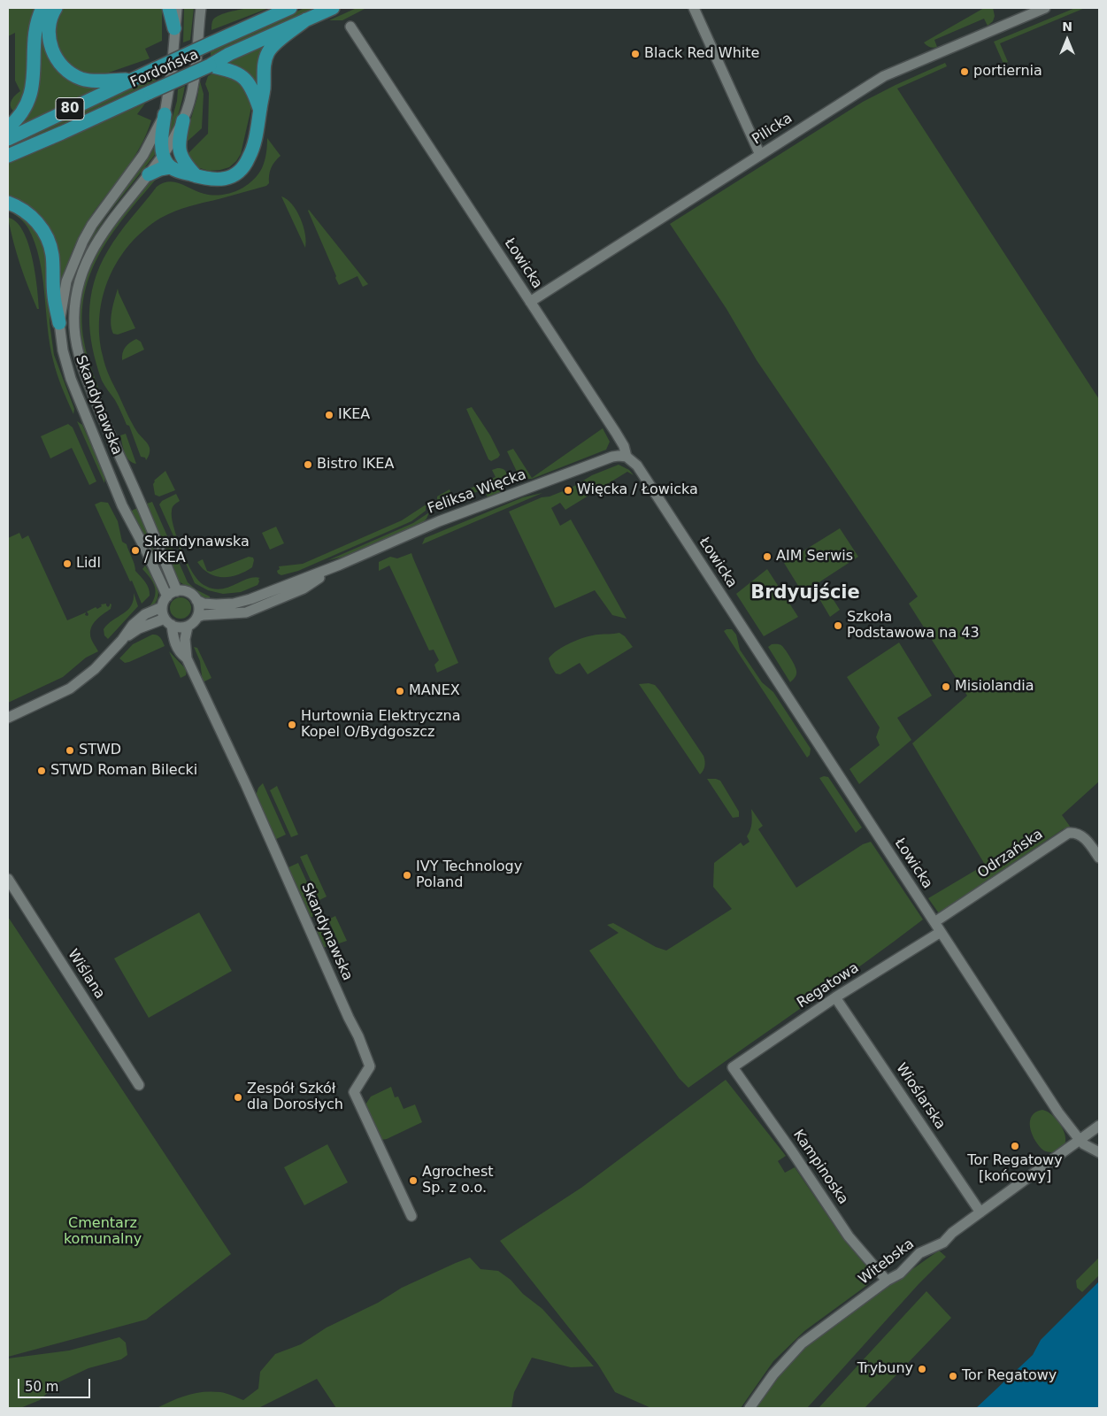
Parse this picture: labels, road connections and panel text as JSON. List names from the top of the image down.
{
  "streets": {
    "main road": ["Fordońska", "80"],
    "street": [
      "Pilicka",
      "Łowicka",
      "Skandynawska",
      "Feliksa Więcka",
      "Odrzańska",
      "Wiślana",
      "Regatowa",
      "Wioślarska",
      "Kampinoska",
      "Witebska"
    ]
  },
  "crossings": [
    ["Pilicka", "Łowicka"],
    ["Łowicka", "Feliksa Więcka"],
    ["Łowicka", "Odrzańska"],
    ["Łowicka", "Regatowa"],
    ["Łowicka", "Witebska"],
    ["Skandynawska", "Feliksa Więcka"],
    ["Regatowa", "Wioślarska"],
    ["Regatowa", "Kampinoska"],
    ["Wioślarska", "Witebska"],
    ["Kampinoska", "Witebska"]
  ],
  "districts": ["Brdyujście"],
  "parks": ["Cmentarz komunalny"],
  "places": [
    "Black Red White",
    "portiernia",
    "IKEA",
    "Bistro IKEA",
    "Więcka / Łowicka",
    "Skandynawska / IKEA",
    "AIM Serwis",
    "Lidl",
    "Szkoła Podstawowa na 43",
    "Misiolandia",
    "MANEX",
    "Hurtownia Elektryczna Kopel O/Bydgoszcz",
    "STWD",
    "STWD Roman Bilecki",
    "IVY Technology Poland",
    "Zespół Szkół dla Dorosłych",
    "Tor Regatowy [końcowy]",
    "Agrochest Sp. z o.o.",
    "Trybuny",
    "Tor Regatowy"
  ],
  "scale_bar": "50 m",
  "north": "top"
}
